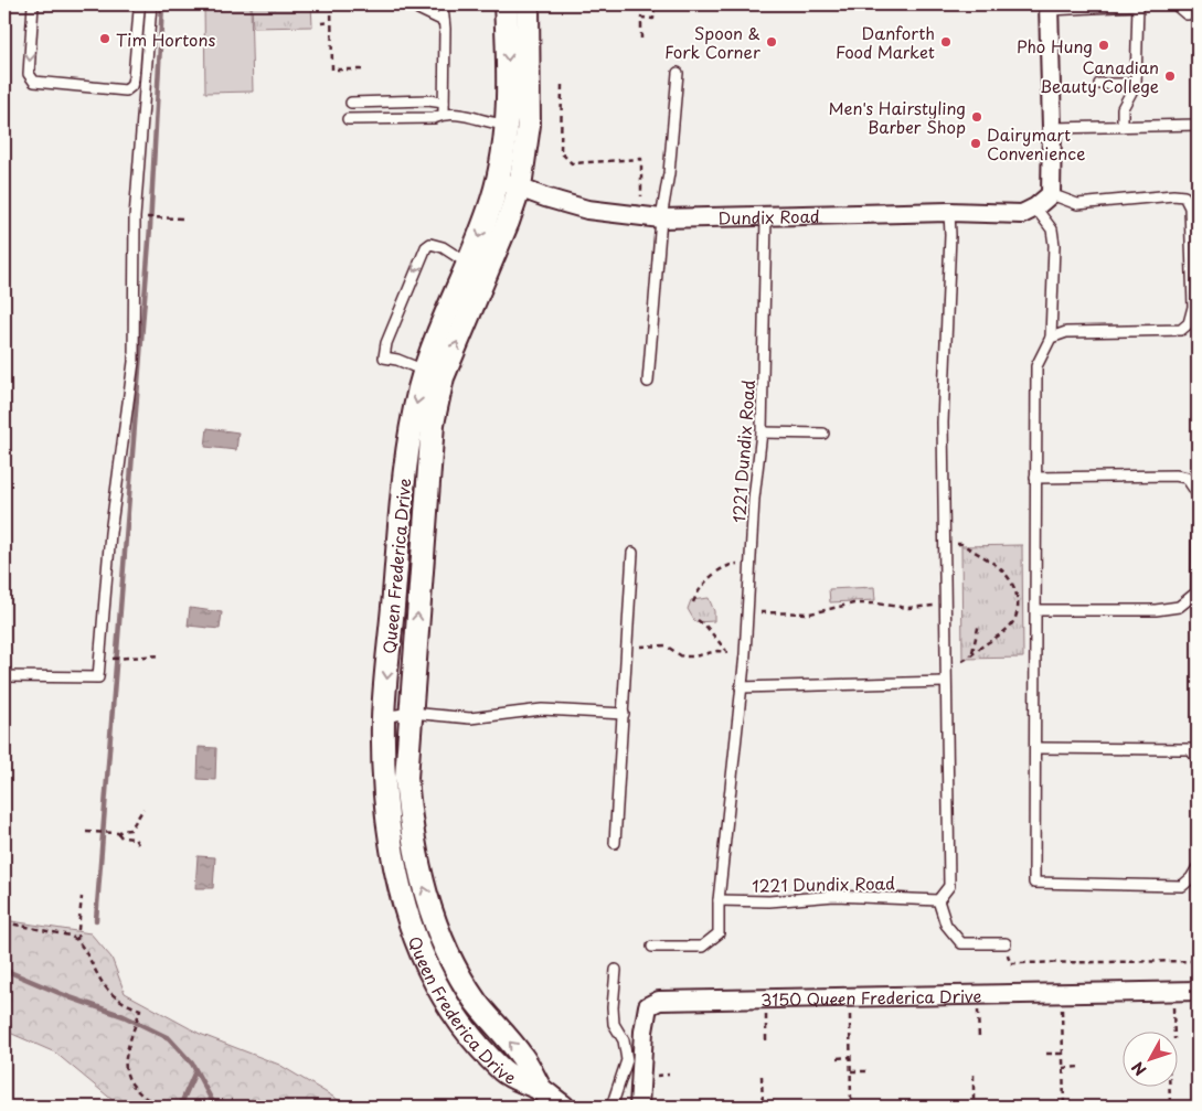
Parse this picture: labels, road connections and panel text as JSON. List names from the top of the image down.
{
  "streets": {
    "street": ["Dundix Road", "Queen Frederica Drive", "3150 Queen Frederica Drive"],
    "lane": ["1221 Dundix Road"]
  },
  "crossings": [
    ["Dundix Road", "1221 Dundix Road"],
    ["Dundix Road", "Queen Frederica Drive"]
  ],
  "places": [
    "Tim Hortons",
    "Spoon & Fork Corner",
    "Danforth Food Market",
    "Pho Hung",
    "Canadian Beauty College",
    "Men's Hairstyling Barber Shop",
    "Dairymart Convenience"
  ],
  "north": "bottom left"
}
